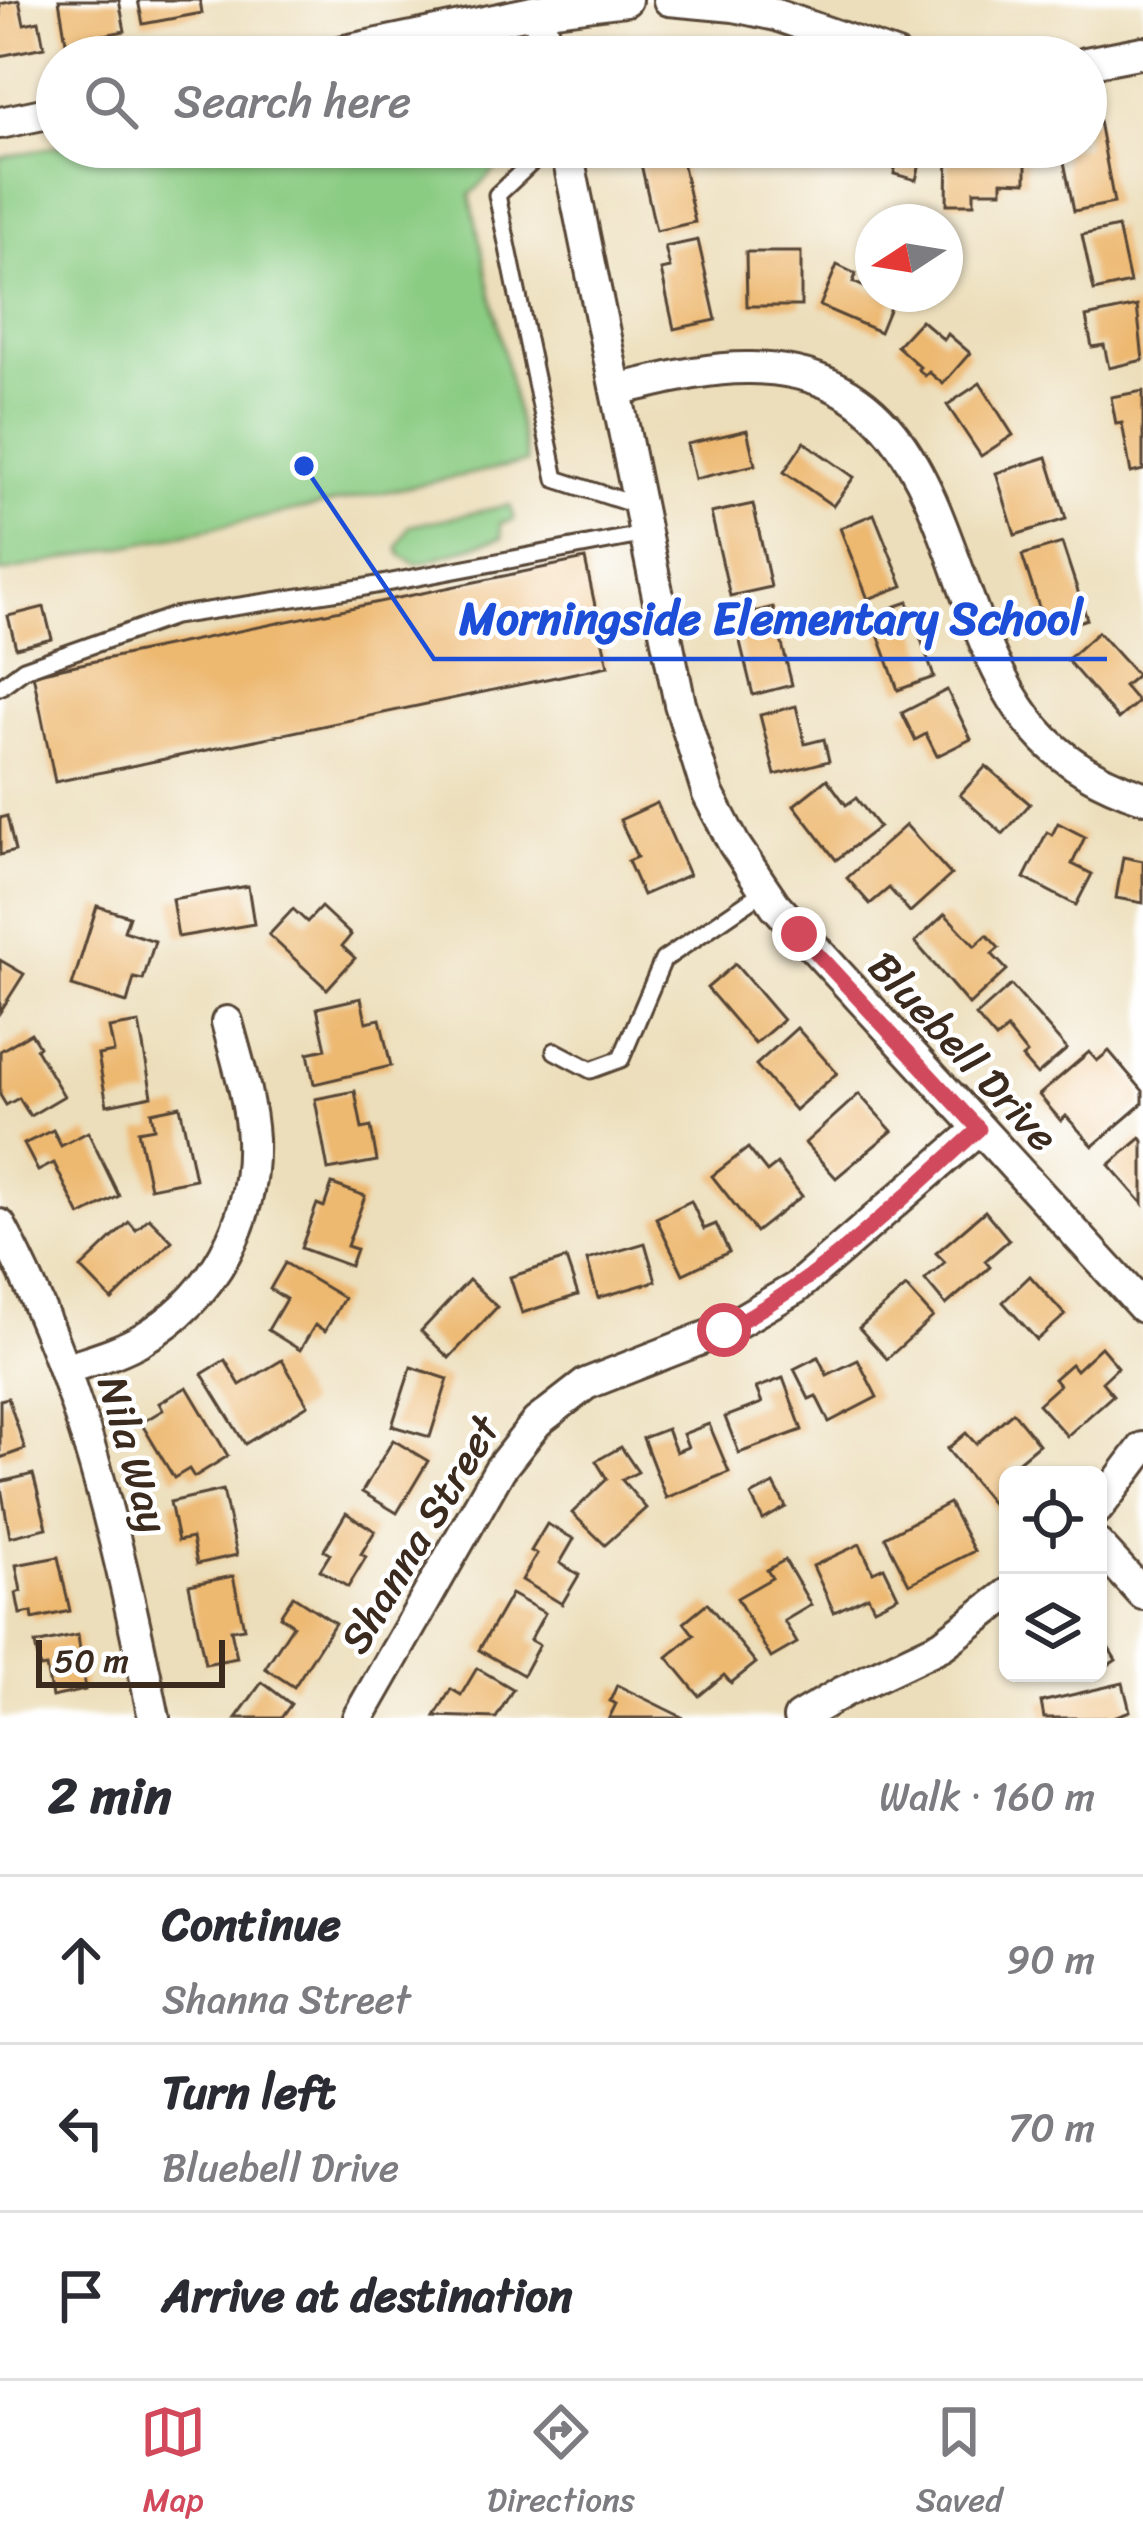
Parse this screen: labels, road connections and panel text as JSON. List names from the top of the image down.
{
  "streets": {
    "street": ["Bluebell Drive", "Nila Way", "Shanna Street"]
  },
  "crossings": [
    ["Bluebell Drive", "Shanna Street"]
  ],
  "places": ["Morningside Elementary School"],
  "scale_bar": "50 m",
  "north": "left",
  "page": {
    "search": "Search here",
    "scale": "50 m",
    "heading": ["2 min", "Walk · 160 m"],
    "list": [
      ["Continue", "Shanna Street", "90 m"],
      ["Turn left", "Bluebell Drive", "70 m"],
      "Arrive at destination"
    ],
    "nav": ["Map", "Directions", "Saved"]
  }
}
